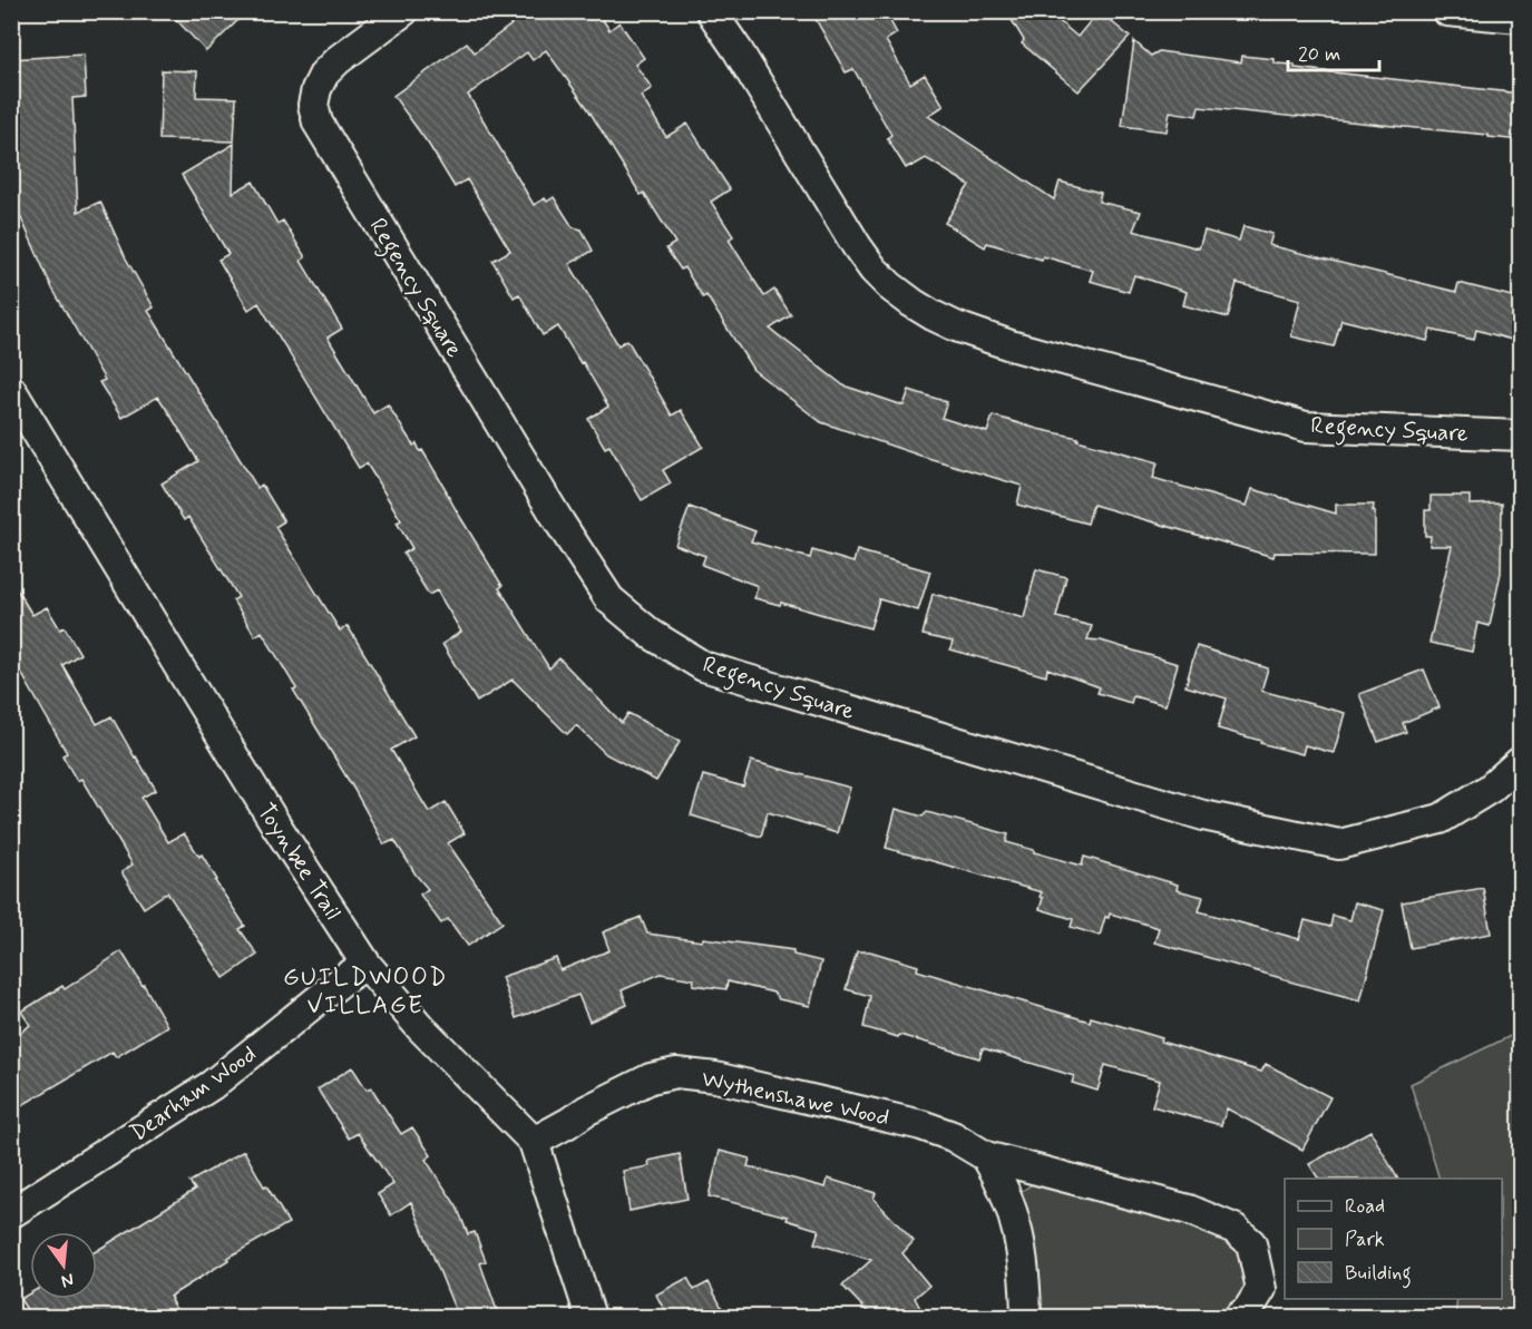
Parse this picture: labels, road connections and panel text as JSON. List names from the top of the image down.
{
  "streets": {
    "street": [
      "Regency Square",
      "Toynbee Trail",
      "Dearham Wood",
      "Wythenshawe Wood"
    ]
  },
  "crossings": [
    ["Toynbee Trail", "Dearham Wood"],
    ["Toynbee Trail", "Wythenshawe Wood"]
  ],
  "districts": ["GUILDWOOD VILLAGE"],
  "legend": ["Road", "Park", "Building"],
  "scale_bar": "20 m",
  "north": "bottom"
}
